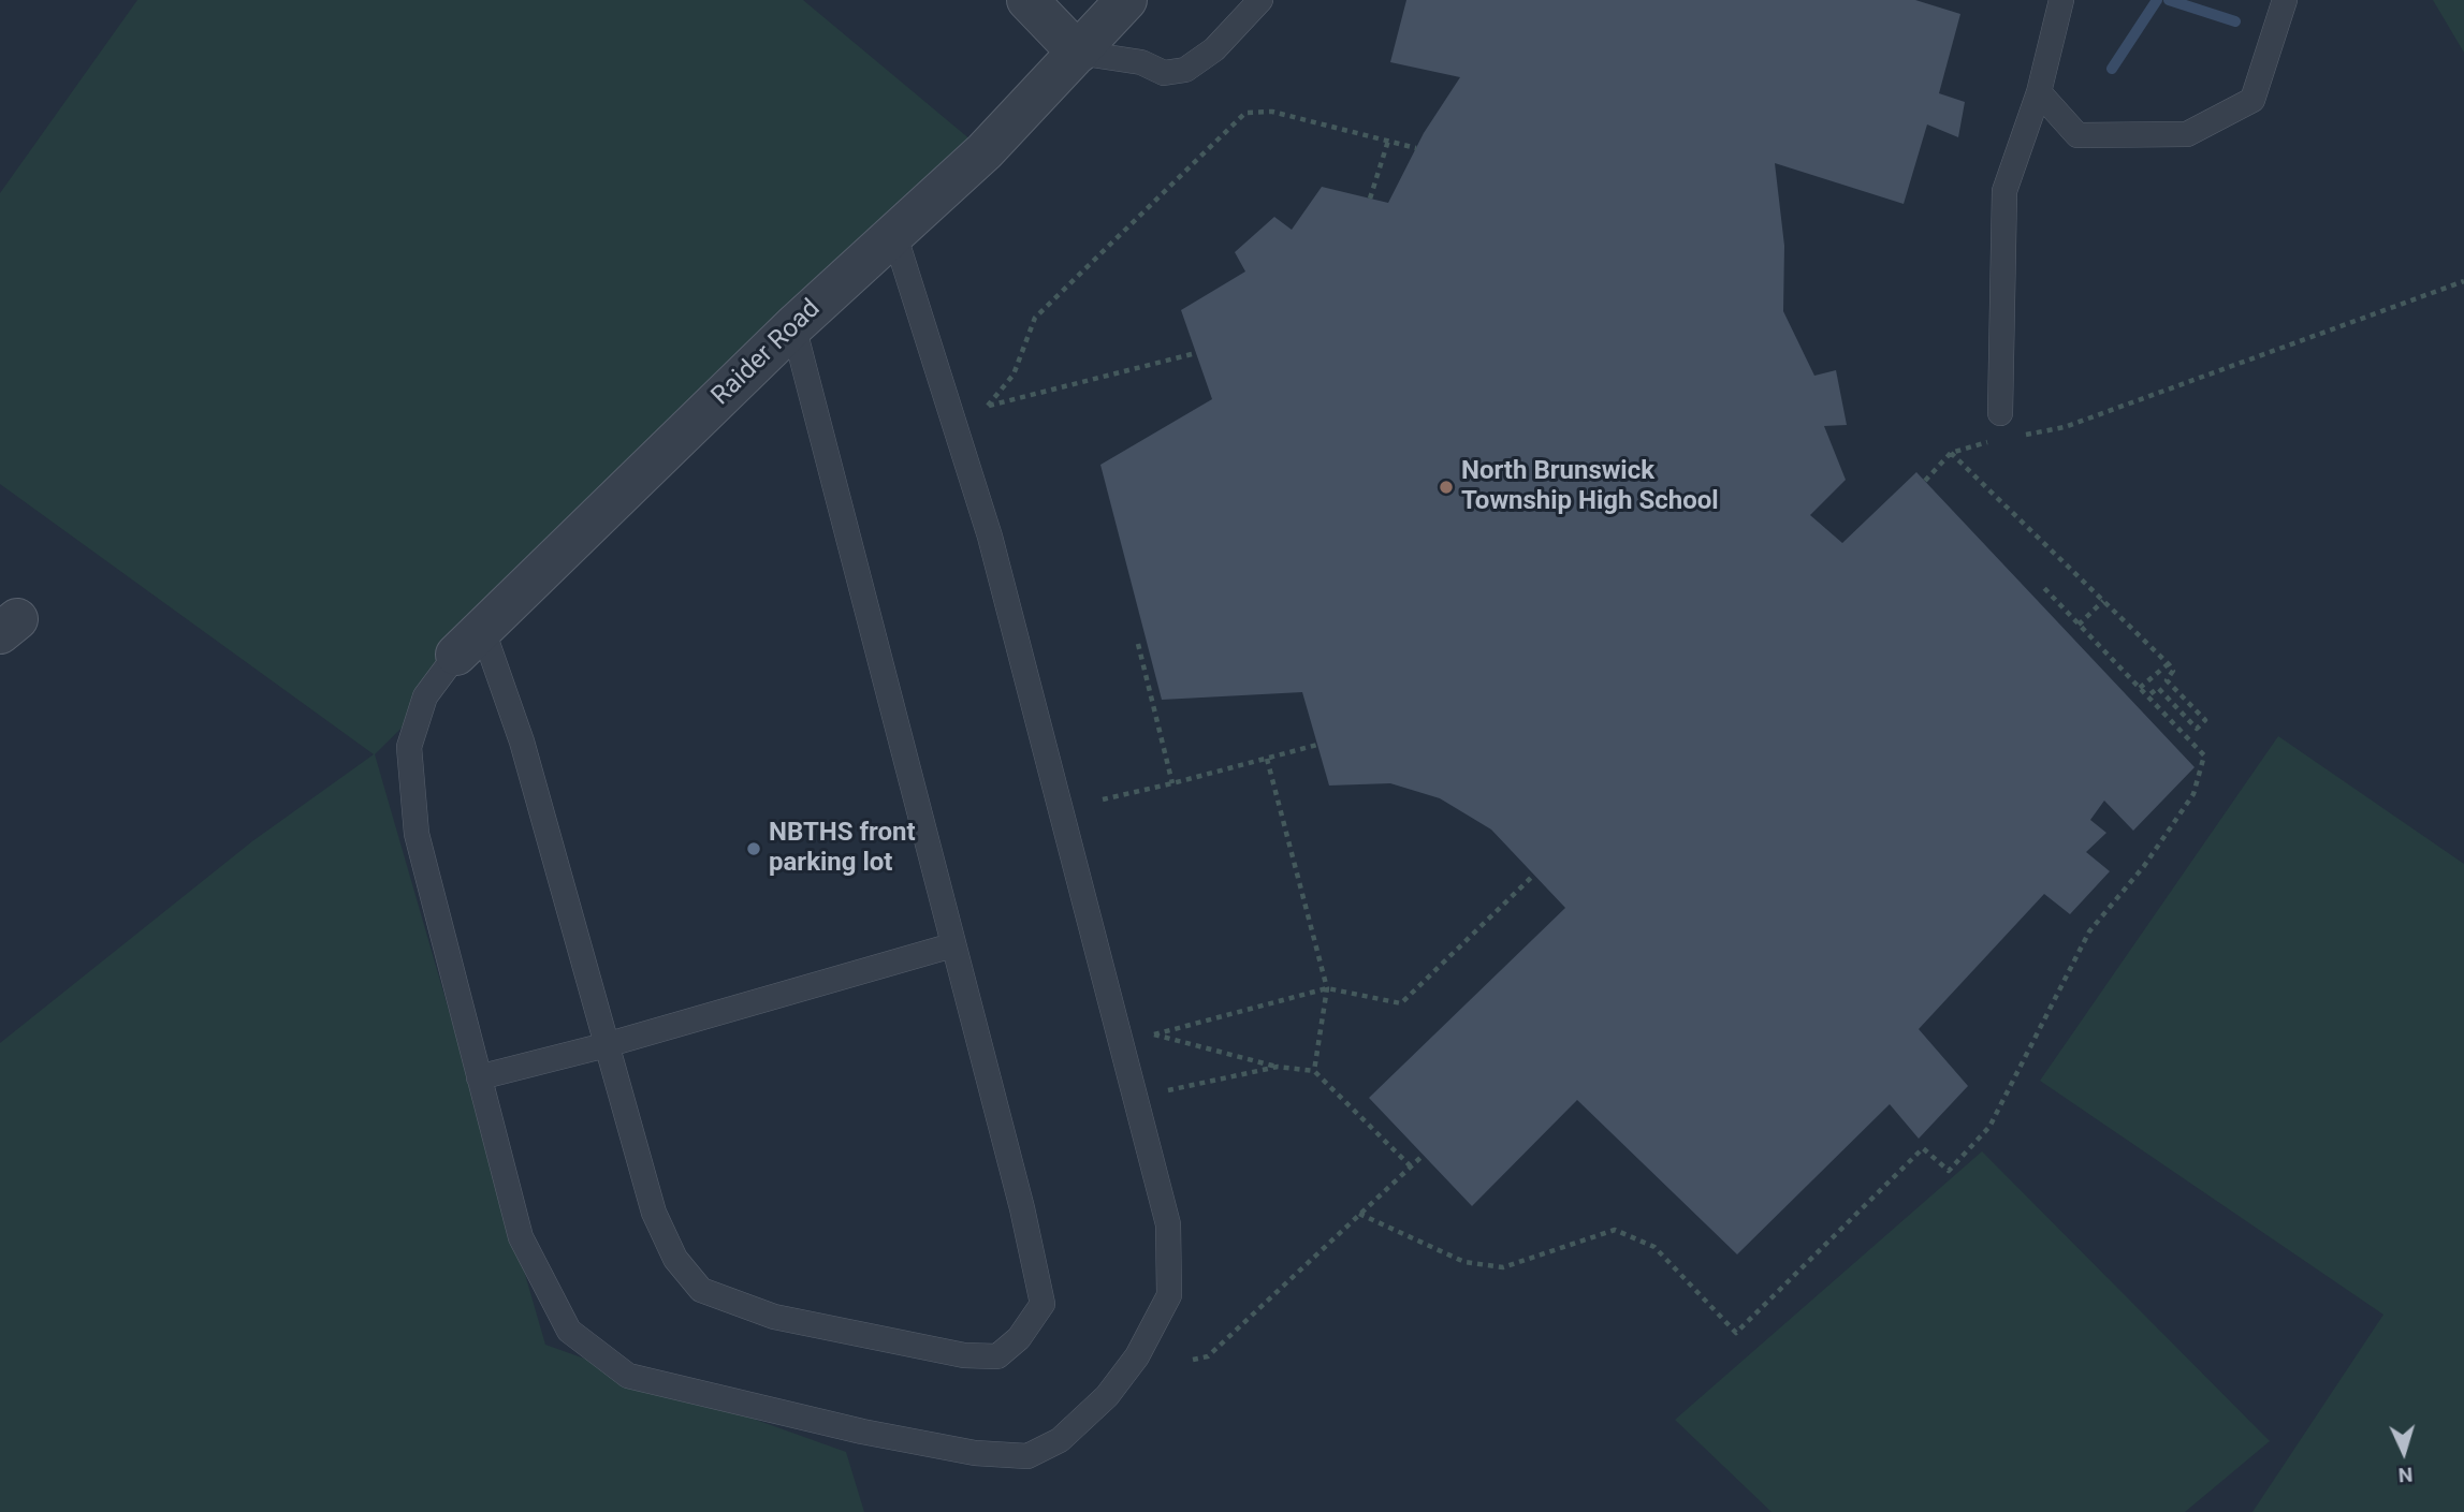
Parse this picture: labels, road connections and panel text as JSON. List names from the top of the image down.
{
  "streets": {
    "street": ["Raider Road"]
  },
  "places": ["North Brunswick Township High School", "NBTHS front parking lot"],
  "north": "bottom"
}
